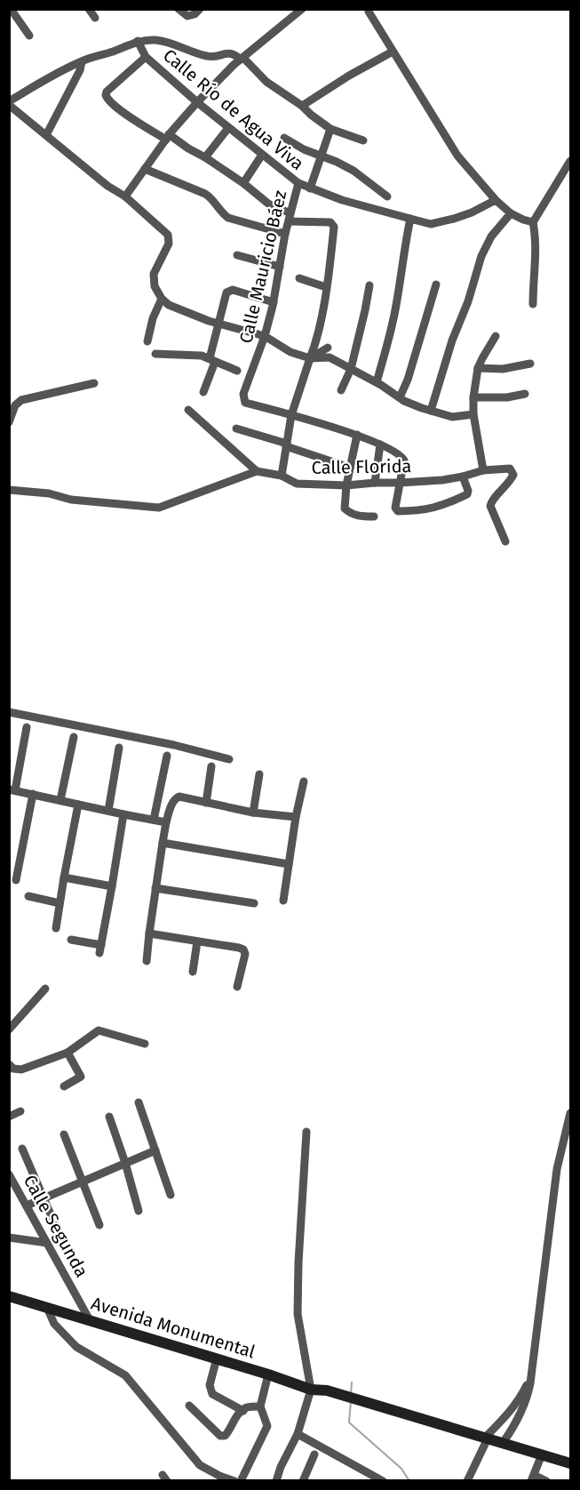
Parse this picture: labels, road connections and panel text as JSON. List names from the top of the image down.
{
  "streets": {
    "main road": ["Avenida Monumental"],
    "street": [
      "Calle Río de Agua Viva",
      "Calle Mauricio Báez",
      "Calle Florida",
      "Calle Segunda"
    ]
  },
  "crossings": [
    ["Calle Río de Agua Viva", "Calle Mauricio Báez"],
    ["Calle Segunda", "Avenida Monumental"]
  ]
}
